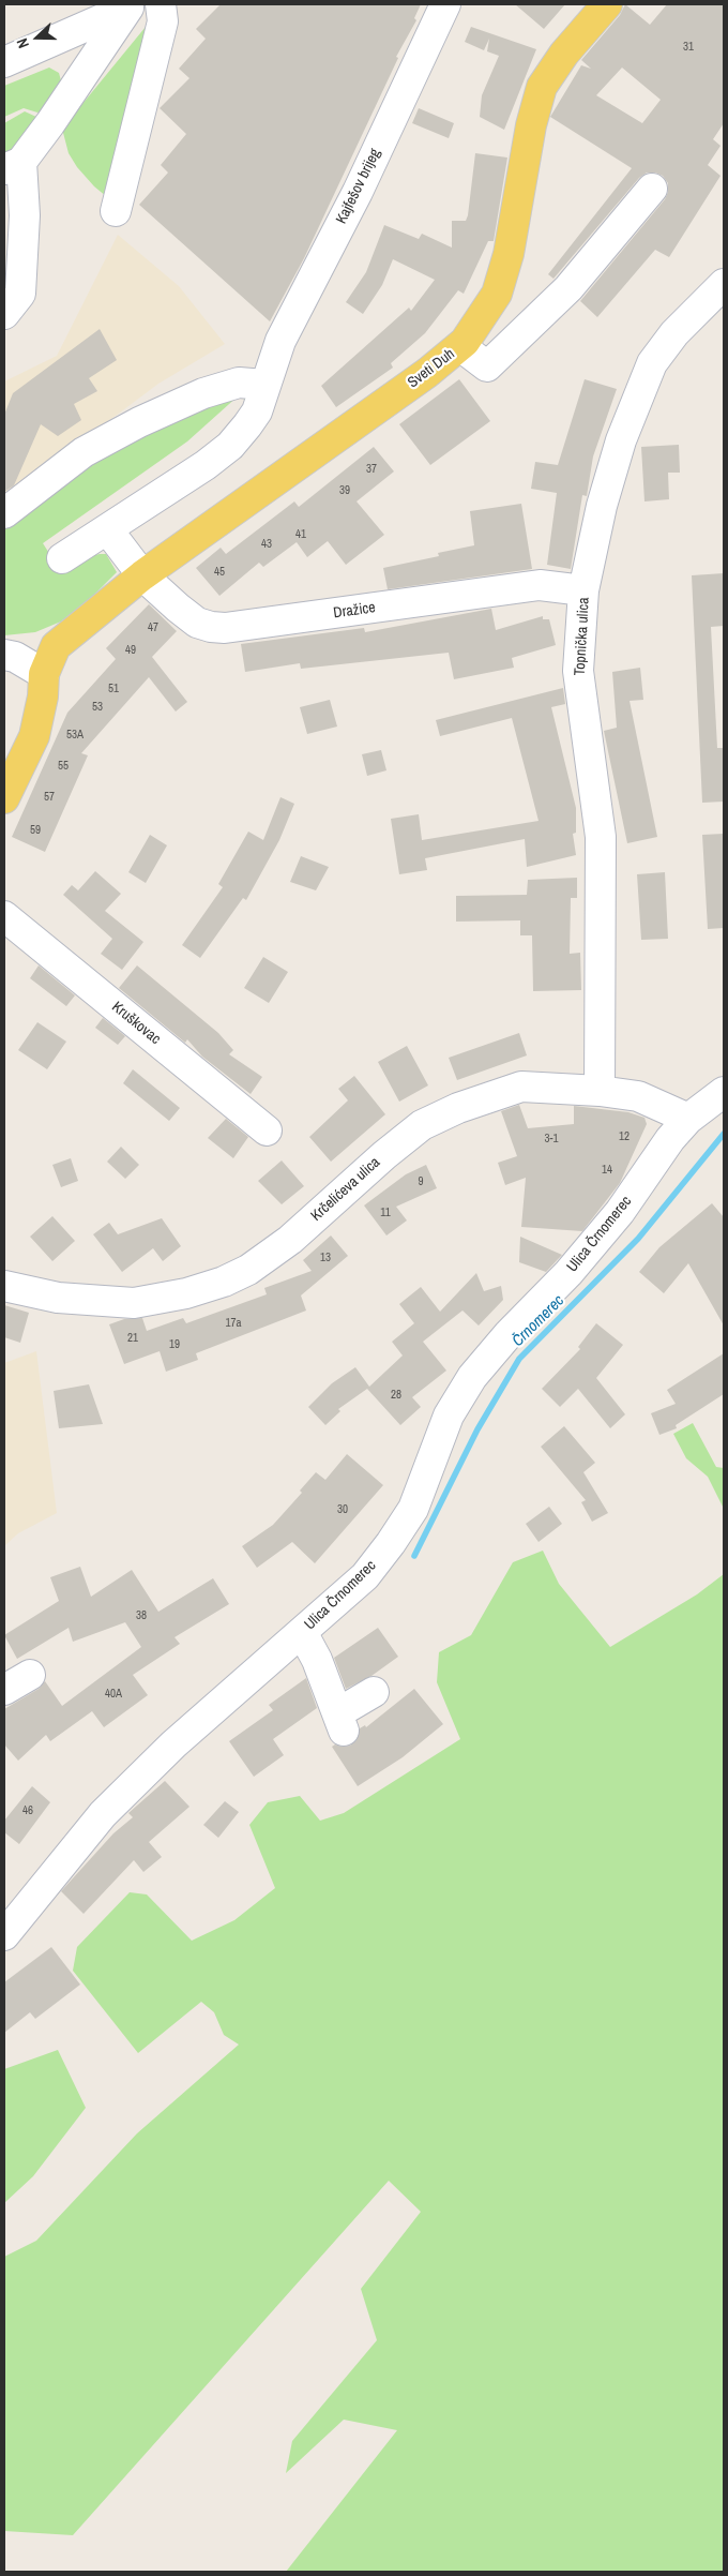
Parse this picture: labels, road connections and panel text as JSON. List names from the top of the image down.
{
  "streets": {
    "main road": ["Sveti Duh"],
    "street": [
      "Kajfešov brijeg",
      "Dražice",
      "Topnička ulica",
      "Kruškovac",
      "Krčelićeva ulica",
      "Ulica Črnomerec"
    ]
  },
  "crossings": [
    ["Kajfešov brijeg", "Dražice"],
    ["Sveti Duh", "Dražice"],
    ["Dražice", "Topnička ulica"],
    ["Topnička ulica", "Krčelićeva ulica"],
    ["Krčelićeva ulica", "Ulica Črnomerec"]
  ],
  "water": ["Črnomerec"],
  "house_numbers": [
    "31",
    "37",
    "39",
    "41",
    "43",
    "45",
    "47",
    "49",
    "51",
    "53",
    "53A",
    "55",
    "57",
    "59",
    "12",
    "3-1",
    "14",
    "9",
    "11",
    "13",
    "17a",
    "21",
    "19",
    "28",
    "30",
    "38",
    "40A",
    "46"
  ],
  "north": "left"
}
